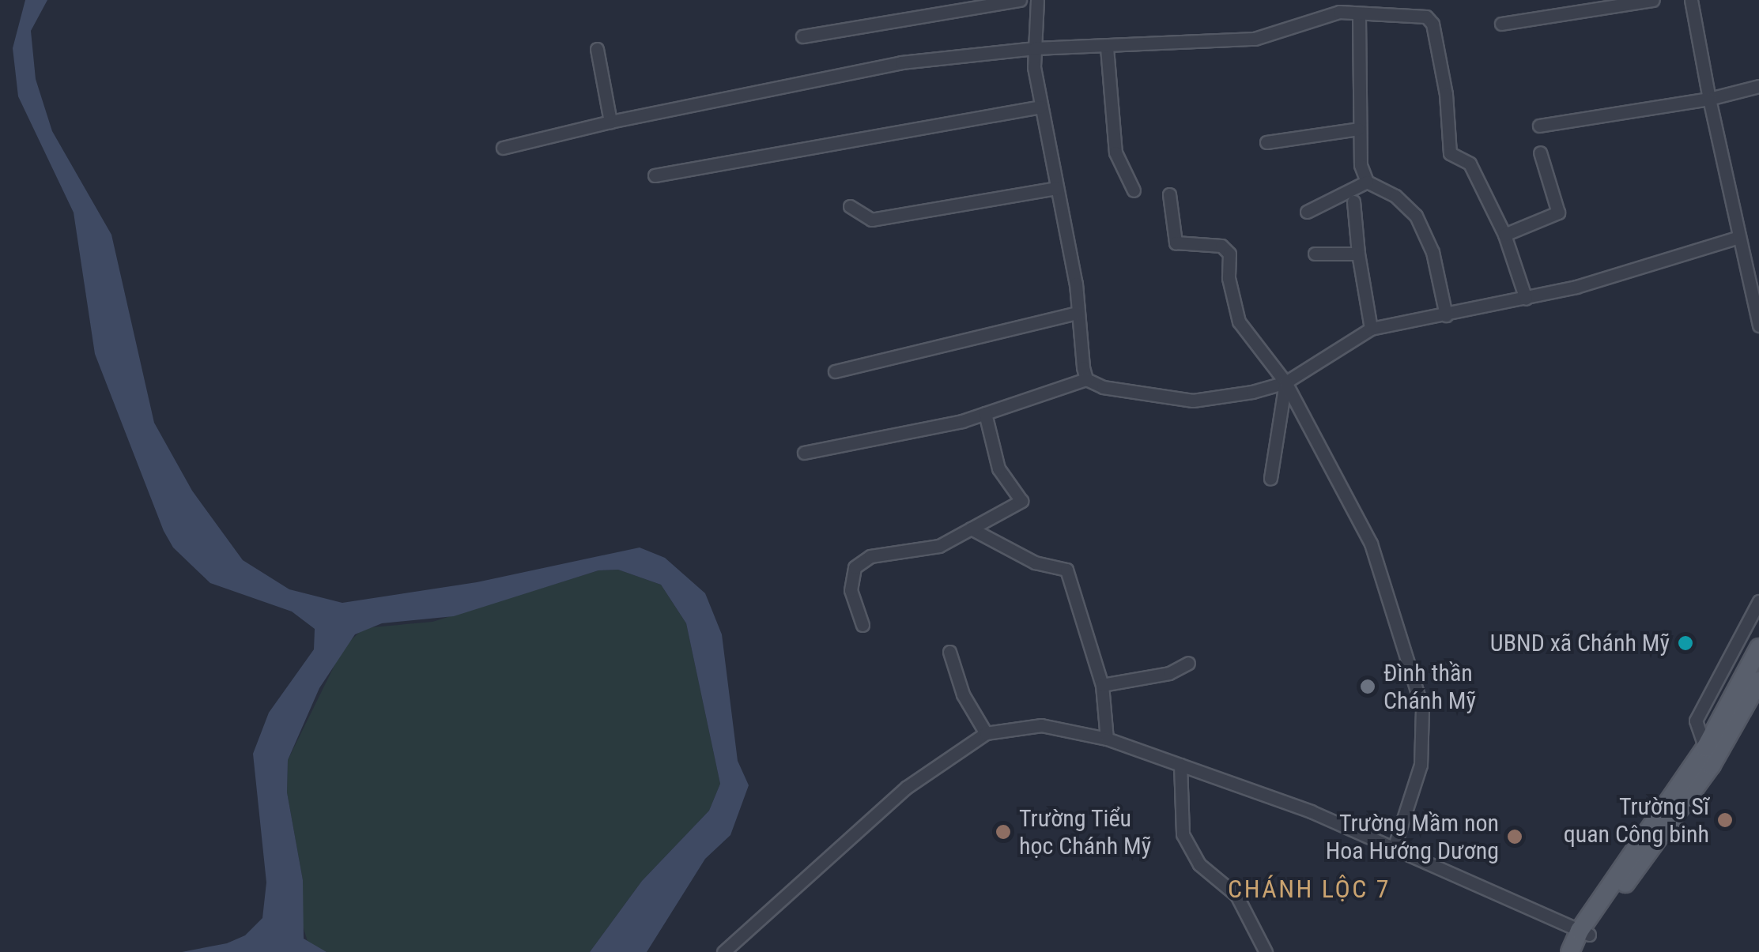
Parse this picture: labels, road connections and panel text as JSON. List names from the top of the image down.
{
  "districts": ["CHÁNH LỘC 7"],
  "places": [
    "UBND xã Chánh Mỹ",
    "Đình thần Chánh Mỹ",
    "Trường Sĩ quan Công binh",
    "Trường Tiểu học Chánh Mỹ",
    "Trường Mầm non Hoa Hướng Dương"
  ]
}
